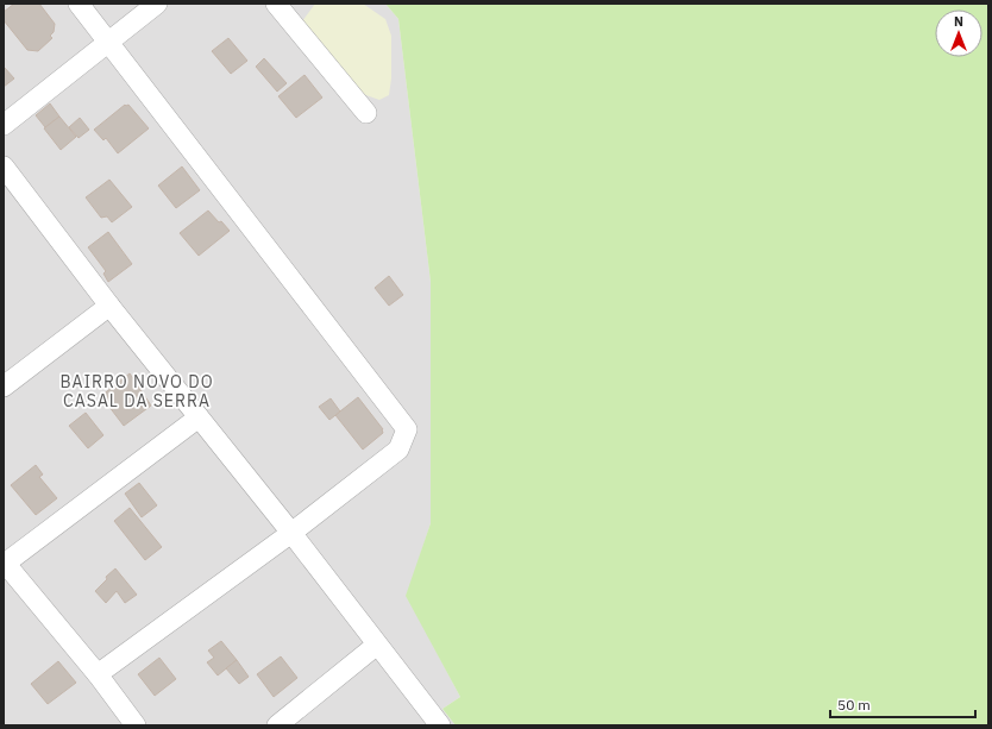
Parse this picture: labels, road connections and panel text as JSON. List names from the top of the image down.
{
  "districts": ["BAIRRO NOVO DO CASAL DA SERRA"],
  "scale_bar": "50 m",
  "north": "top"
}
